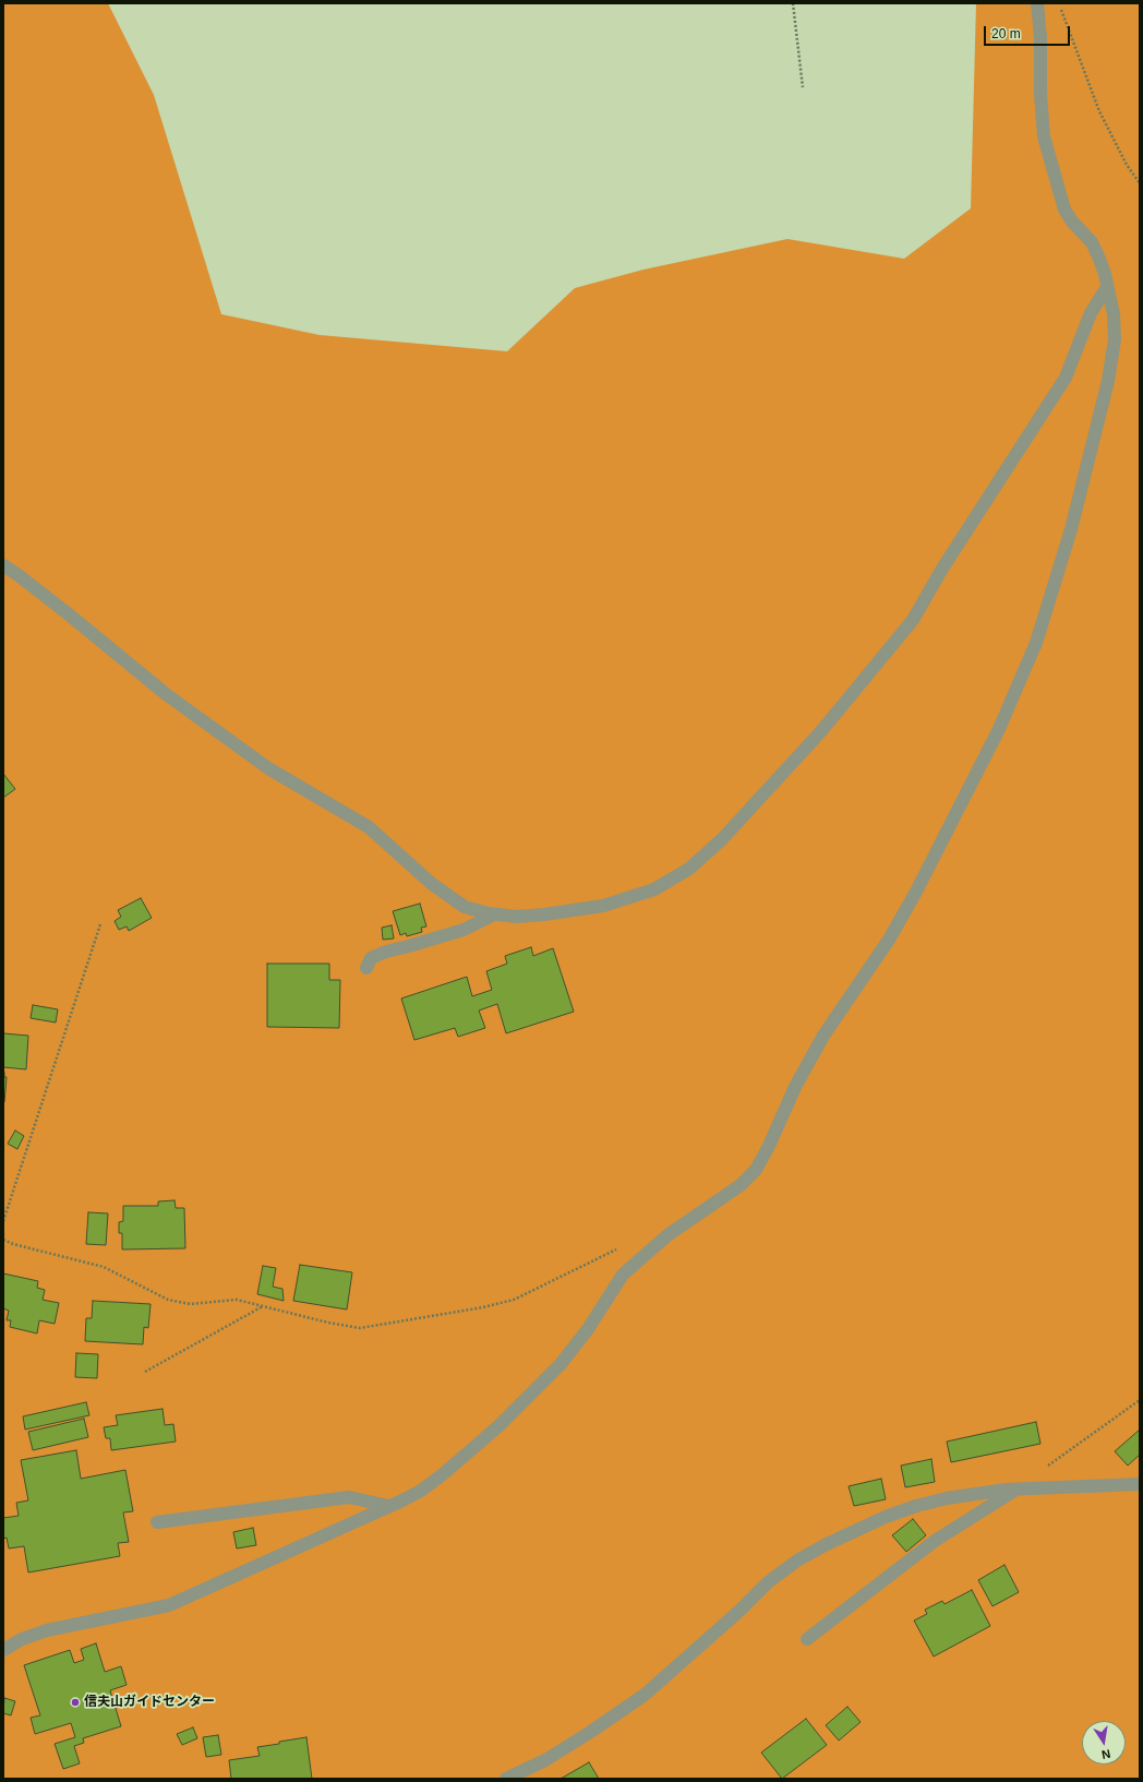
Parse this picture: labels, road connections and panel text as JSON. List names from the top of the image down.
{
  "places": ["信夫山ガイドセンター"],
  "scale_bar": "20 m",
  "north": "bottom"
}
